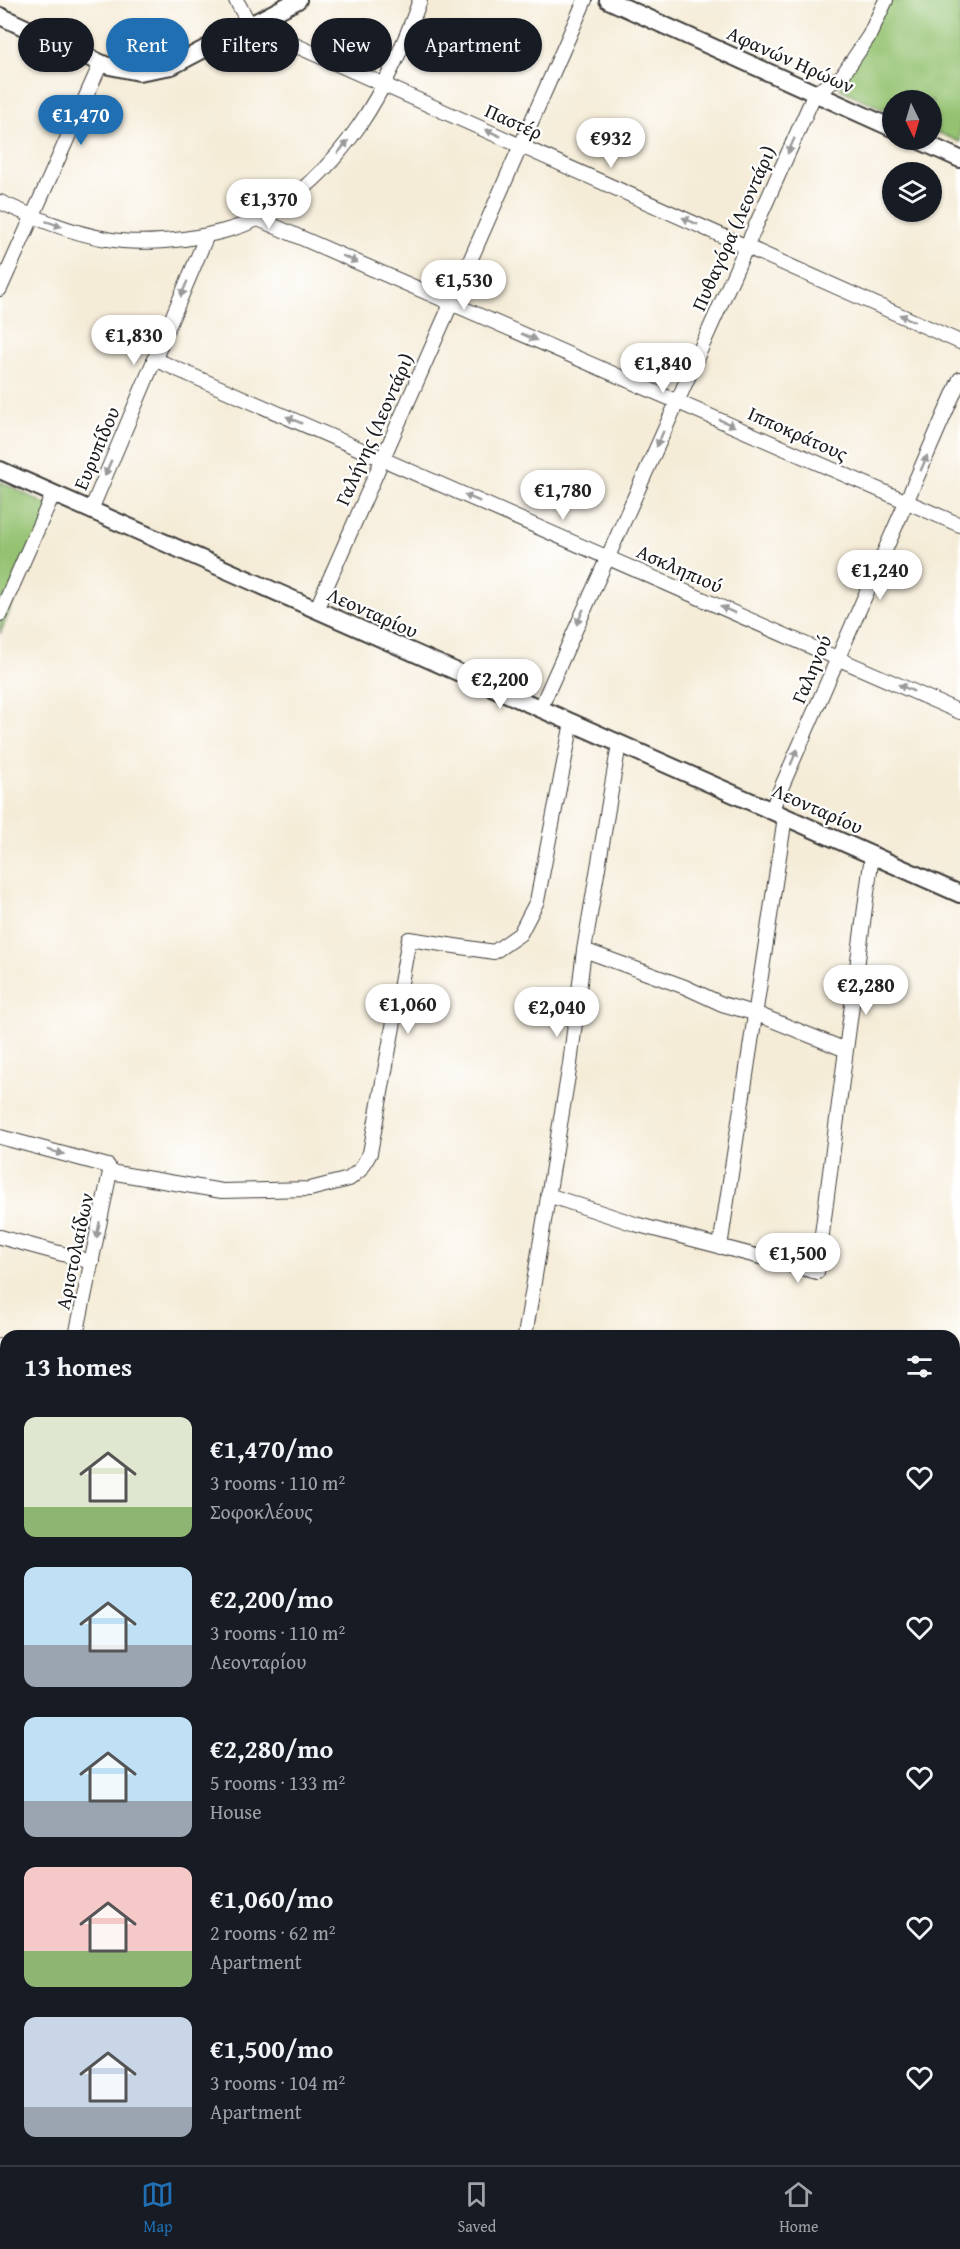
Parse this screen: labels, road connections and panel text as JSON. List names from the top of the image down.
{
  "streets": {
    "street": [
      "Αφανών Ηρώων",
      "Παστέρ",
      "Πυθαγόρα (Λεοντάρι)",
      "Γαλήνης (Λεοντάρι)",
      "Ιπποκράτους",
      "Ευρυπίδου",
      "Ασκληπιού",
      "Λεονταρίου",
      "Γαληνού",
      "Αριστολαίδων"
    ]
  },
  "crossings": [
    ["Αφανών Ηρώων", "Πυθαγόρα (Λεοντάρι)"],
    ["Παστέρ", "Πυθαγόρα (Λεοντάρι)"],
    ["Παστέρ", "Γαλήνης (Λεοντάρι)"],
    ["Πυθαγόρα (Λεοντάρι)", "Ιπποκράτους"],
    ["Πυθαγόρα (Λεοντάρι)", "Ασκληπιού"],
    ["Πυθαγόρα (Λεοντάρι)", "Λεονταρίου"],
    ["Γαλήνης (Λεοντάρι)", "Ιπποκράτους"],
    ["Γαλήνης (Λεοντάρι)", "Ασκληπιού"],
    ["Γαλήνης (Λεοντάρι)", "Λεονταρίου"],
    ["Ιπποκράτους", "Γαληνού"],
    ["Ευρυπίδου", "Ασκληπιού"],
    ["Ευρυπίδου", "Λεονταρίου"],
    ["Ασκληπιού", "Γαληνού"],
    ["Λεονταρίου", "Γαληνού"]
  ],
  "one_way": [
    "Παστέρ",
    "Πυθαγόρα (Λεοντάρι)",
    "Ιπποκράτους",
    "Ευρυπίδου",
    "Ασκληπιού",
    "Αριστολαίδων"
  ],
  "north": "bottom",
  "page": {
    "chip": [
      "Buy",
      "Rent",
      "Filters",
      "New",
      "Apartment"
    ],
    "price": [
      "€1,470",
      "€932",
      "€1,370",
      "€1,530",
      "€1,830",
      "€1,840",
      "€1,780",
      "€1,240",
      "€2,200",
      "€2,280",
      "€1,060",
      "€2,040",
      "€1,500"
    ],
    "heading": "13 homes",
    "list": [
      {
        "name": "€1,470/mo",
        "note": "3 rooms · 110 m² · Σοφοκλέους"
      },
      {
        "name": "€2,200/mo",
        "note": "3 rooms · 110 m² · Λεονταρίου"
      },
      {
        "name": "€2,280/mo",
        "note": "5 rooms · 133 m² · House"
      },
      {
        "name": "€1,060/mo",
        "note": "2 rooms · 62 m² · Apartment"
      },
      {
        "name": "€1,500/mo",
        "note": "3 rooms · 104 m² · Apartment"
      }
    ],
    "tabs": ["Map", "Saved", "Home"]
  }
}
